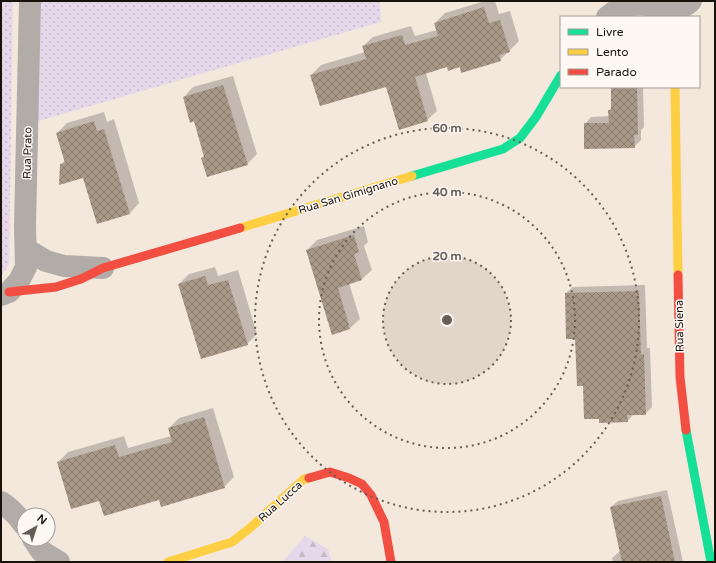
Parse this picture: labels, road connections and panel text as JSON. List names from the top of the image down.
{
  "streets": {
    "street": [
      "Rua Prato",
      "Rua San Gimignano",
      "Rua Siena",
      "Rua Lucca"
    ]
  },
  "crossings": [
    ["Rua Prato", "Rua San Gimignano"]
  ],
  "legend": ["Livre", "Lento", "Parado"],
  "north": "top right",
  "rings": ["60 m", "40 m", "20 m"]
}
